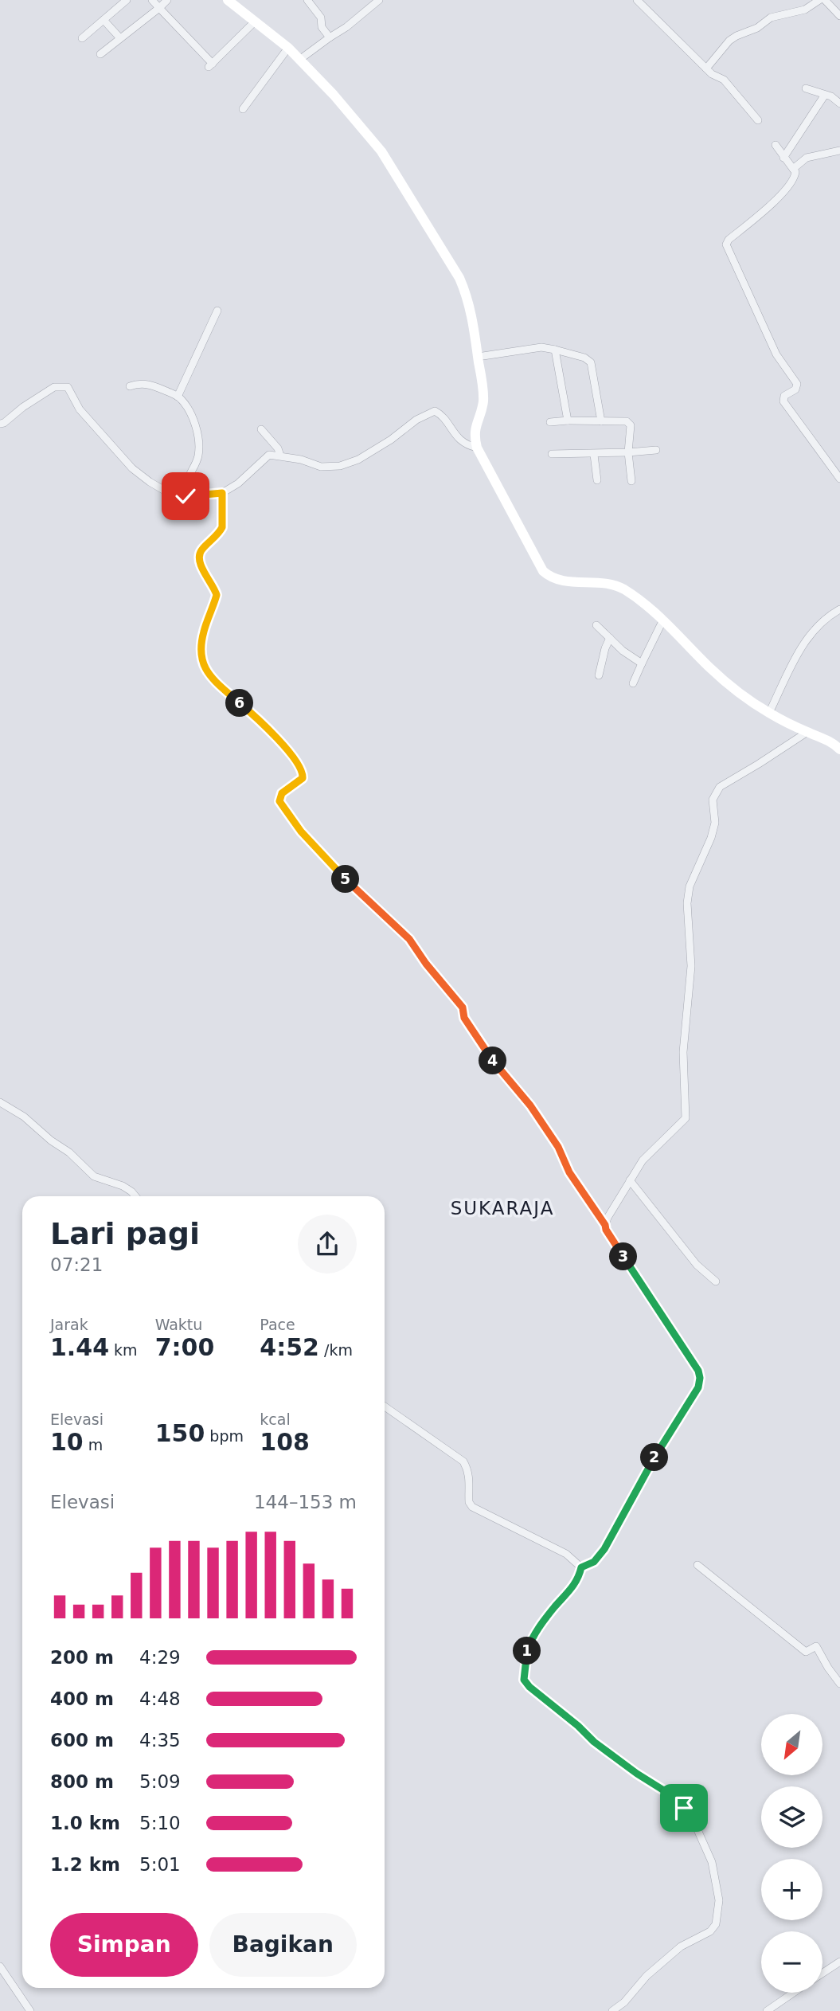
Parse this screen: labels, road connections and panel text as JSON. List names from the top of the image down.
{
  "districts": ["SUKARAJA"],
  "north": "bottom left",
  "page": {
    "pins": [
      "6",
      "5",
      "4",
      "3",
      "2",
      "1"
    ],
    "heading": ["Lari pagi", "07:21"],
    "stats": [
      ["Jarak", "1.44 km"],
      ["Waktu", "7:00"],
      ["Pace", "4:52 /km"],
      ["Elevasi", "10 m"],
      ["150 bpm"],
      ["kcal", "108"]
    ],
    "chart": ["Elevasi", "144–153 m"],
    "list": [
      {
        "name": "200 m",
        "note": "4:29"
      },
      {
        "name": "400 m",
        "note": "4:48"
      },
      {
        "name": "600 m",
        "note": "4:35"
      },
      {
        "name": "800 m",
        "note": "5:09"
      },
      {
        "name": "1.0 km",
        "note": "5:10"
      },
      {
        "name": "1.2 km",
        "note": "5:01"
      }
    ],
    "map_buttons": ["+", "−"],
    "buttons": ["Simpan", "Bagikan"]
  }
}
